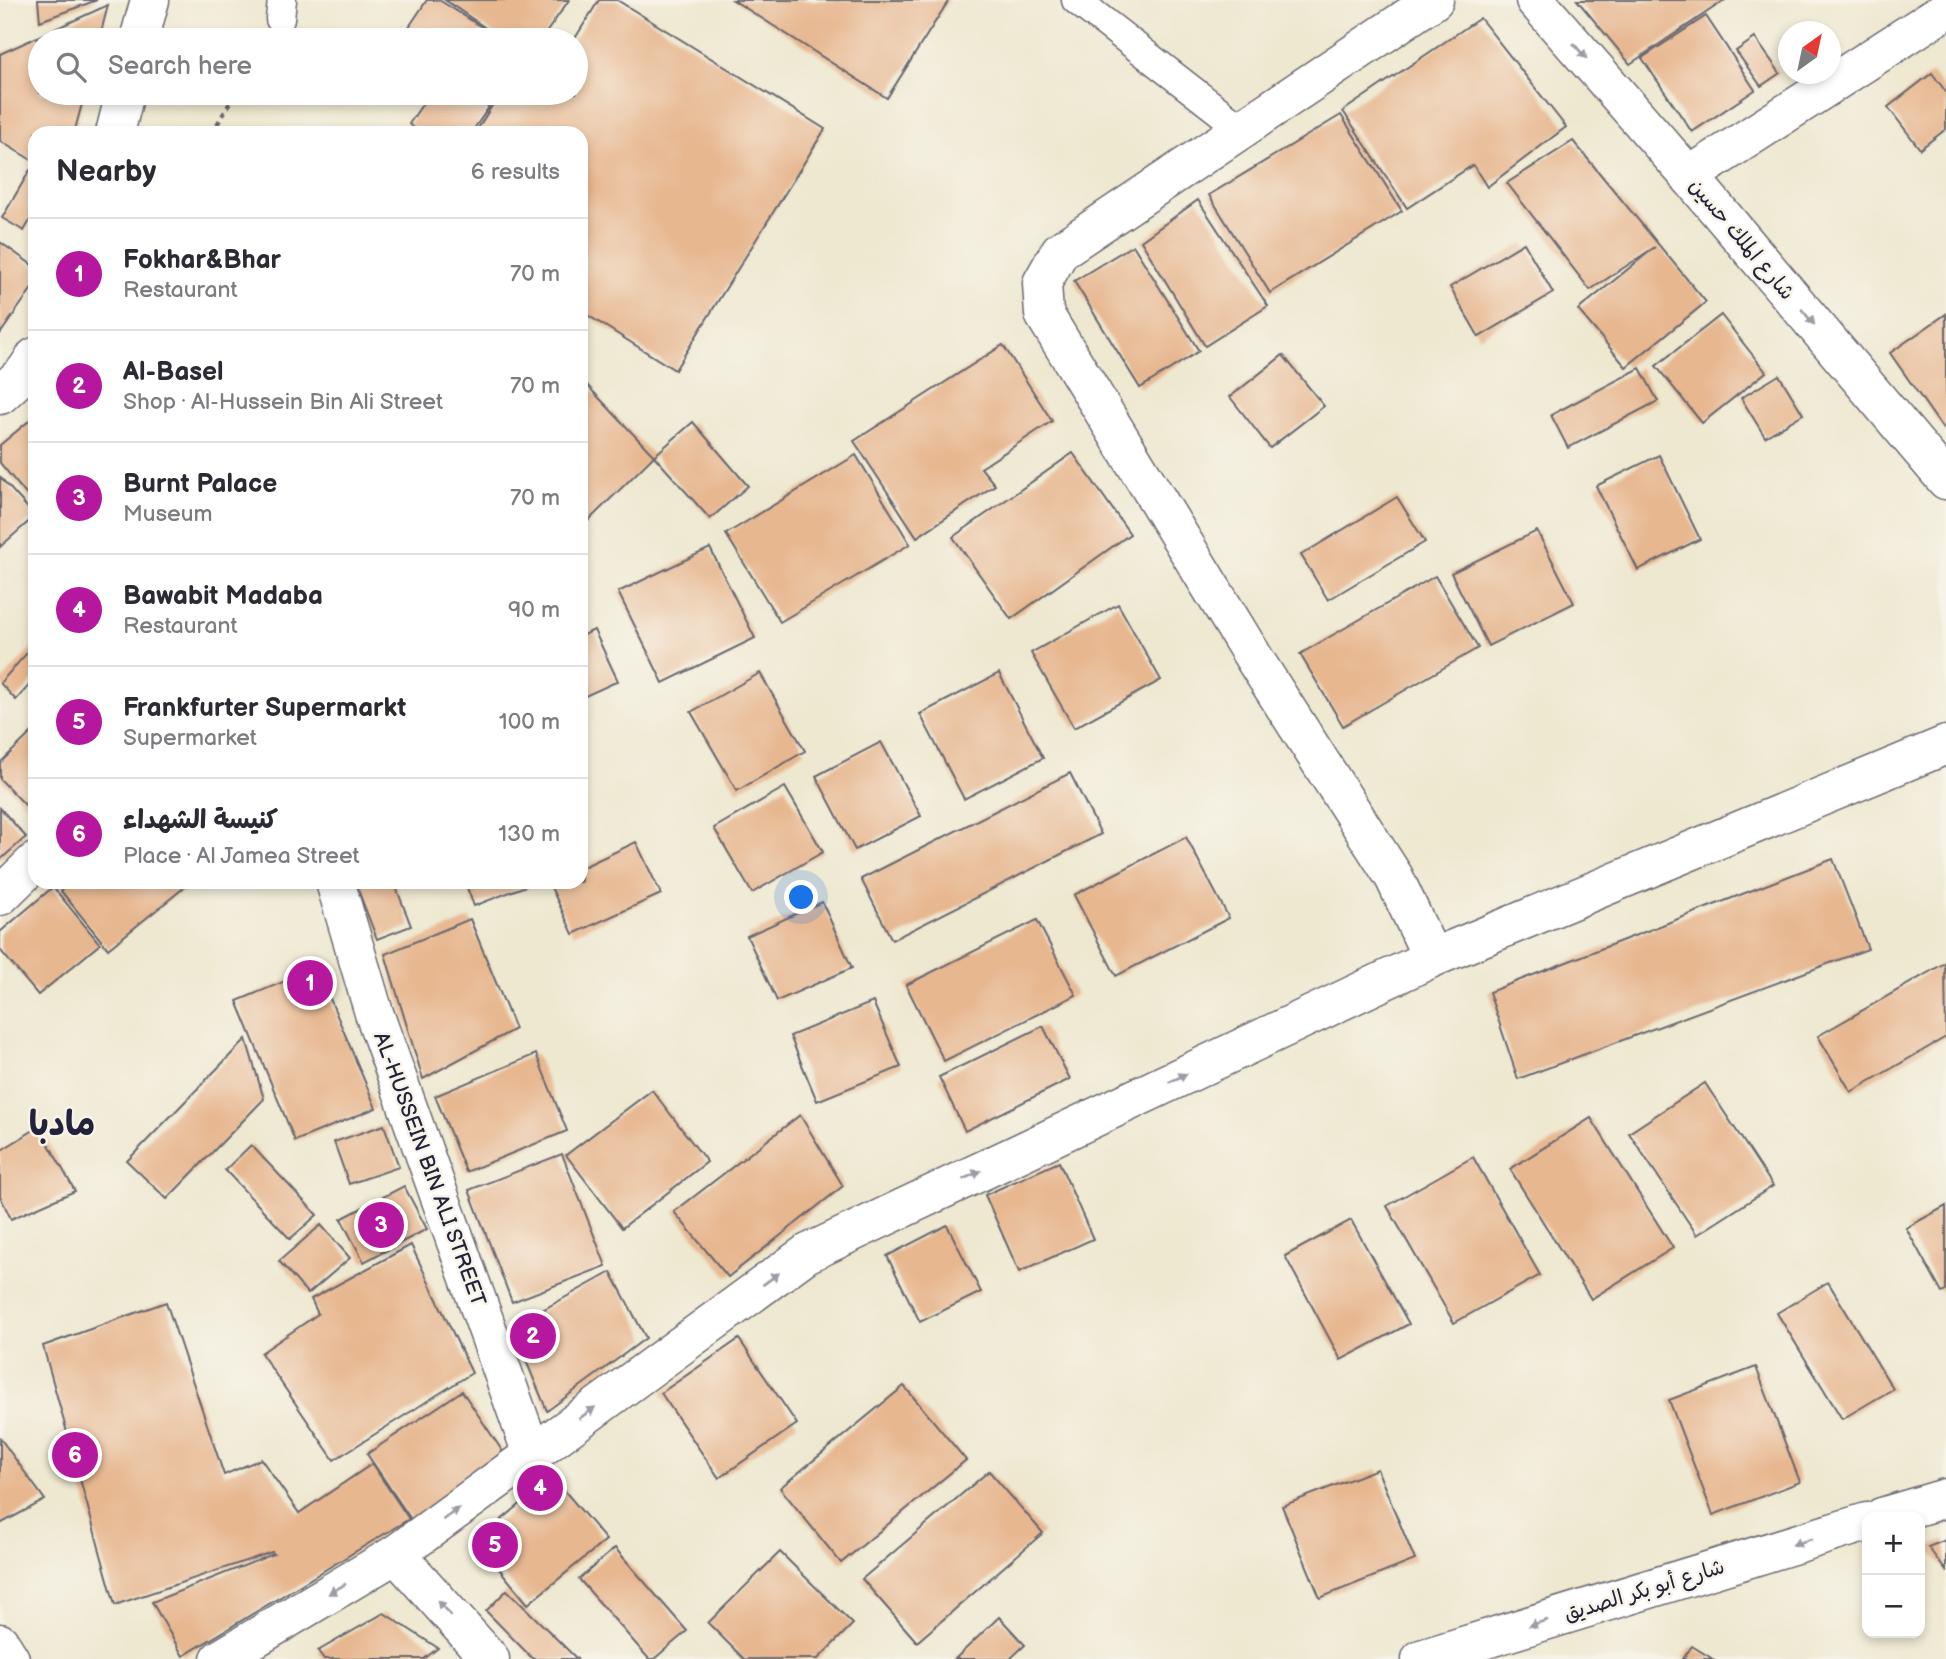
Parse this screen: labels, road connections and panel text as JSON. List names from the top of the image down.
{
  "streets": {
    "street": ["شارع الملك حسين", "AL-HUSSEIN BIN ALI STREET", "شارع أبو بكر الصديق"]
  },
  "one_way": ["شارع الملك حسين", "شارع أبو بكر الصديق"],
  "districts": ["مادبا"],
  "north": "top right",
  "page": {
    "search": "Search here",
    "heading": ["Nearby", "6 results"],
    "list": [
      {
        "mark": "1",
        "name": "Fokhar&Bhar",
        "note": "Restaurant",
        "value": "70 m"
      },
      {
        "mark": "2",
        "name": "Al-Basel",
        "note": "Shop · Al-Hussein Bin Ali Street",
        "value": "70 m"
      },
      {
        "mark": "3",
        "name": "Burnt Palace",
        "note": "Museum",
        "value": "70 m"
      },
      {
        "mark": "4",
        "name": "Bawabit Madaba",
        "note": "Restaurant",
        "value": "90 m"
      },
      {
        "mark": "5",
        "name": "Frankfurter Supermarkt",
        "note": "Supermarket",
        "value": "100 m"
      },
      {
        "mark": "6",
        "name": "كنيسة الشهداء",
        "note": "Place · Al Jamea Street",
        "value": "130 m"
      }
    ],
    "pins": [
      "1",
      "3",
      "2",
      "6",
      "4",
      "5"
    ],
    "map_buttons": ["+", "−"]
  }
}
